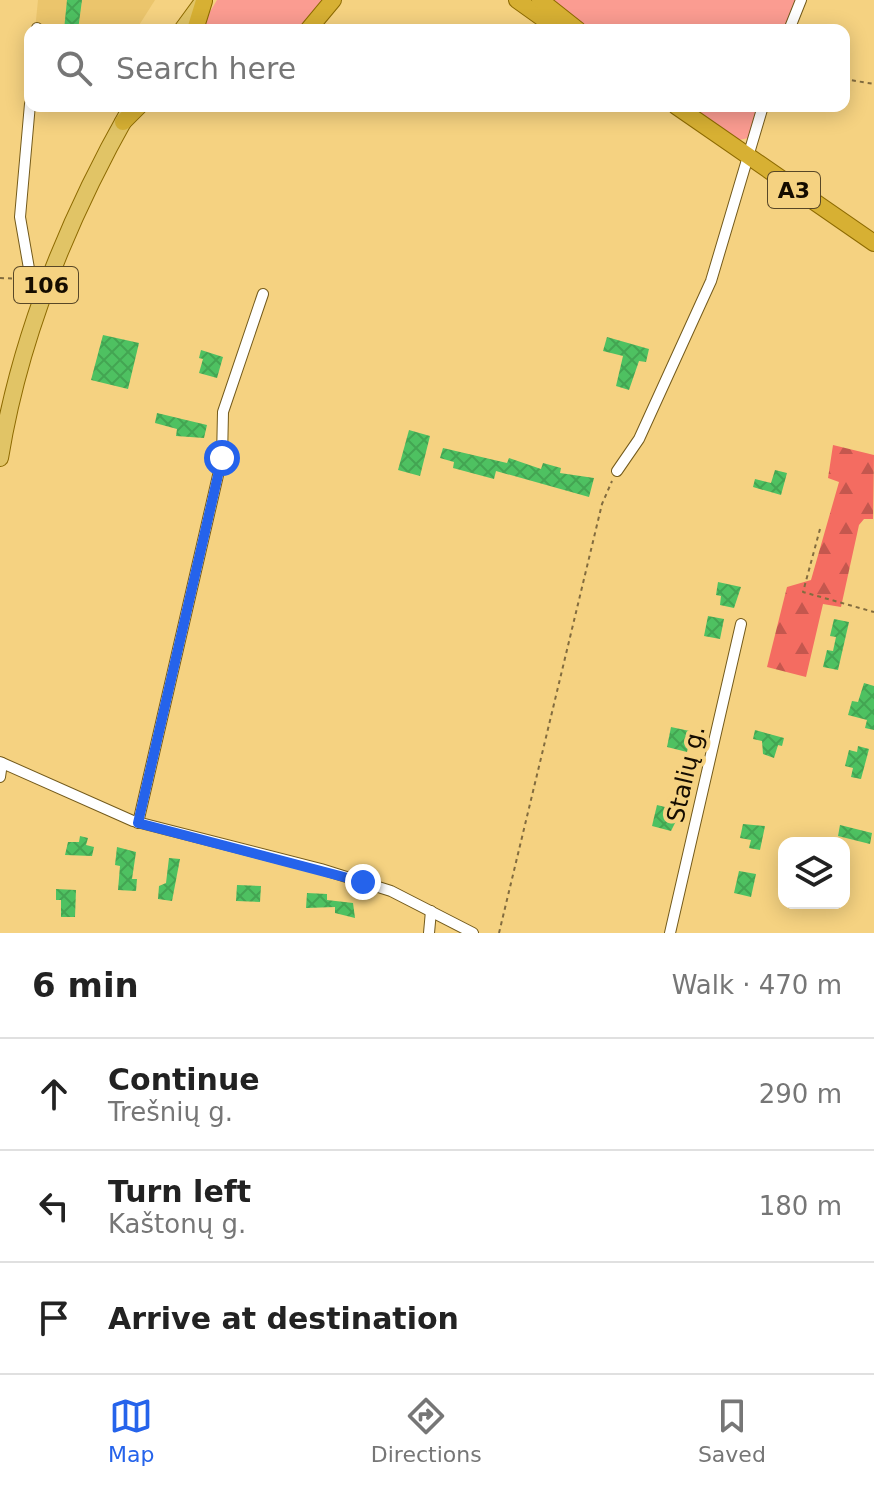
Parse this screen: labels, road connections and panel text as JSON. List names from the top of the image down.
{
  "streets": {
    "highway": ["A3"],
    "main road": ["106"],
    "street": ["Stalių g."]
  },
  "page": {
    "search": "Search here",
    "heading": ["6 min", "Walk · 470 m"],
    "list": [
      ["Continue", "Trešnių g.", "290 m"],
      ["Turn left", "Kaštonų g.", "180 m"],
      "Arrive at destination"
    ],
    "nav": ["Map", "Directions", "Saved"]
  }
}
